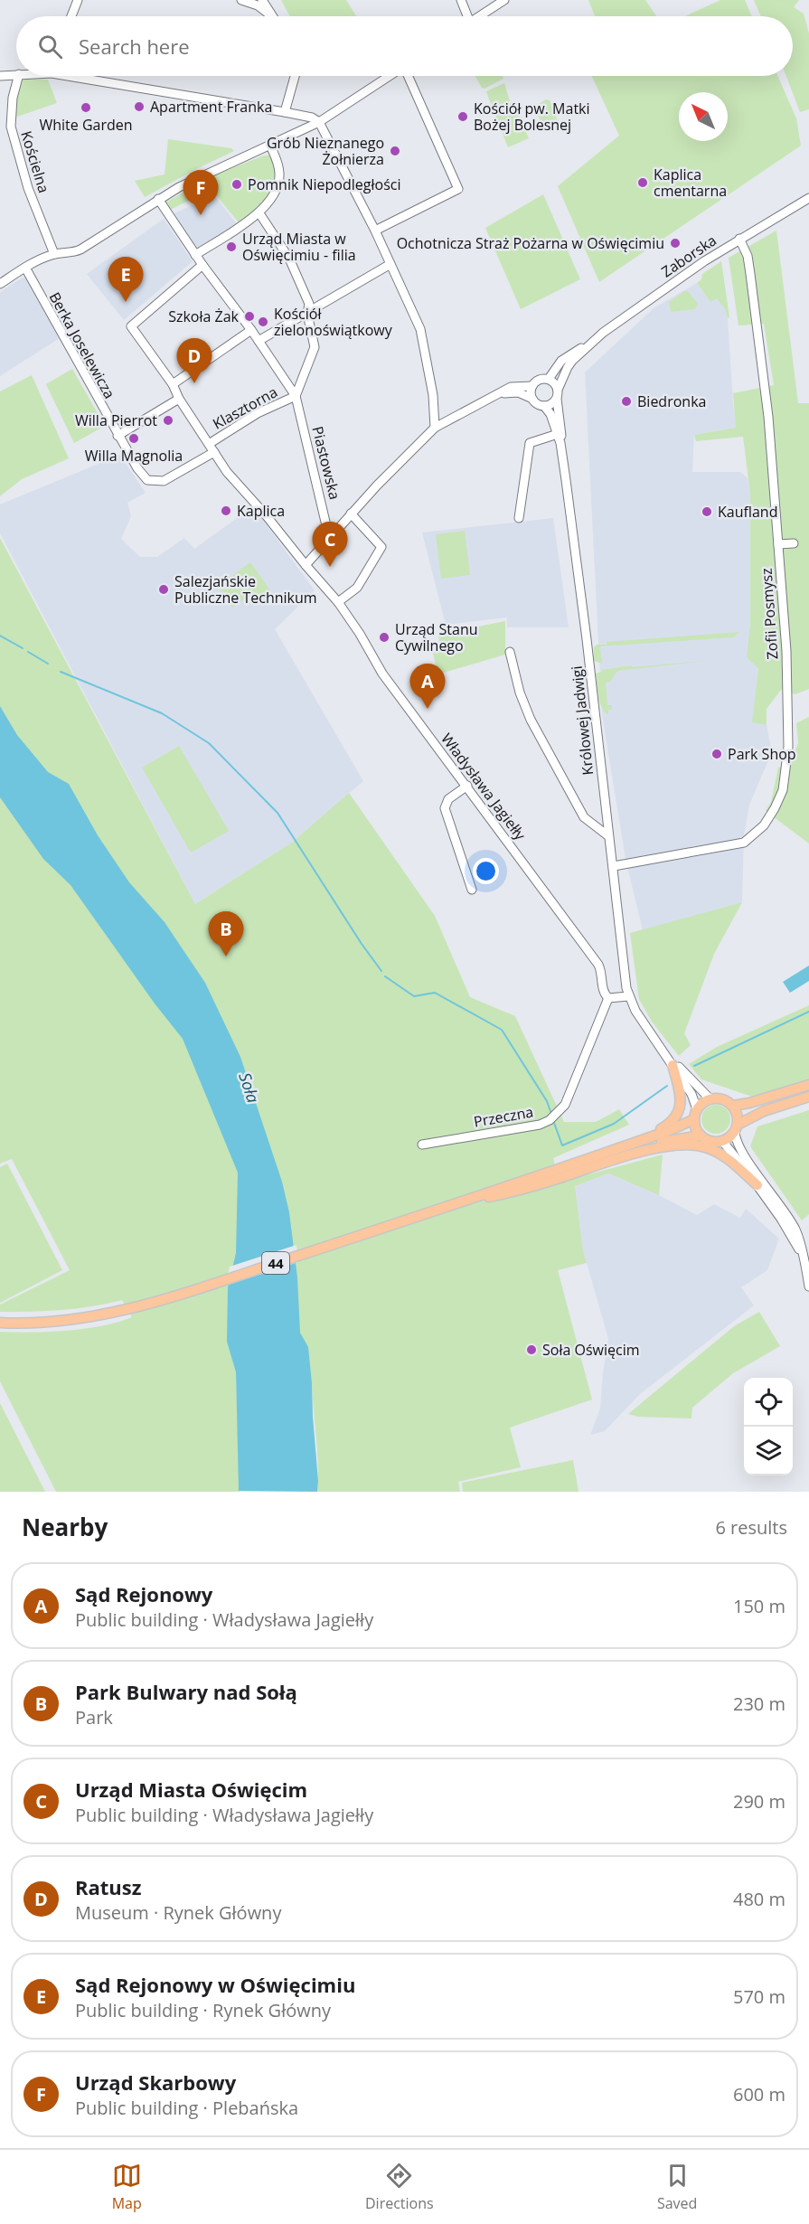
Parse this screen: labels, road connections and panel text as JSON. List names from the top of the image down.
{
  "streets": {
    "main road": ["44"],
    "street": [
      "Kościelna",
      "Zaborska",
      "Berka Joselewicza",
      "Klasztorna",
      "Piastowska",
      "Zofii Posmysz",
      "Królowej Jadwigi",
      "Władysława Jagiełły",
      "Przeczna"
    ]
  },
  "crossings": [
    ["Zaborska", "Zofii Posmysz"],
    ["Zaborska", "Królowej Jadwigi"],
    ["Berka Joselewicza", "Władysława Jagiełły"],
    ["Klasztorna", "Piastowska"],
    ["Klasztorna", "Władysława Jagiełły"],
    ["Zofii Posmysz", "Królowej Jadwigi"],
    ["Władysława Jagiełły", "Przeczna"]
  ],
  "water": ["Soła"],
  "places": [
    "Apartment Franka",
    "White Garden",
    "Kościół pw. Matki Bożej Bolesnej",
    "Grób Nieznanego Żołnierza",
    "Kaplica cmentarna",
    "Pomnik Niepodległości",
    "Ochotnicza Straż Pożarna w Oświęcimiu",
    "Urząd Miasta w Oświęcimiu - filia",
    "Szkoła Żak",
    "Kościół zielonoświątkowy",
    "Biedronka",
    "Willa Pierrot",
    "Willa Magnolia",
    "Kaplica",
    "Kaufland",
    "Salezjańskie Publiczne Technikum",
    "Urząd Stanu Cywilnego",
    "Park Shop",
    "Soła Oświęcim"
  ],
  "north": "top left",
  "page": {
    "search": "Search here",
    "pins": [
      "F",
      "E",
      "D",
      "C",
      "A",
      "B"
    ],
    "heading": ["Nearby", "6 results"],
    "list": [
      {
        "mark": "A",
        "name": "Sąd Rejonowy",
        "note": "Public building · Władysława Jagiełły",
        "value": "150 m"
      },
      {
        "mark": "B",
        "name": "Park Bulwary nad Sołą",
        "note": "Park",
        "value": "230 m"
      },
      {
        "mark": "C",
        "name": "Urząd Miasta Oświęcim",
        "note": "Public building · Władysława Jagiełły",
        "value": "290 m"
      },
      {
        "mark": "D",
        "name": "Ratusz",
        "note": "Museum · Rynek Główny",
        "value": "480 m"
      },
      {
        "mark": "E",
        "name": "Sąd Rejonowy w Oświęcimiu",
        "note": "Public building · Rynek Główny",
        "value": "570 m"
      },
      {
        "mark": "F",
        "name": "Urząd Skarbowy",
        "note": "Public building · Plebańska",
        "value": "600 m"
      }
    ],
    "nav": ["Map", "Directions", "Saved"]
  }
}
